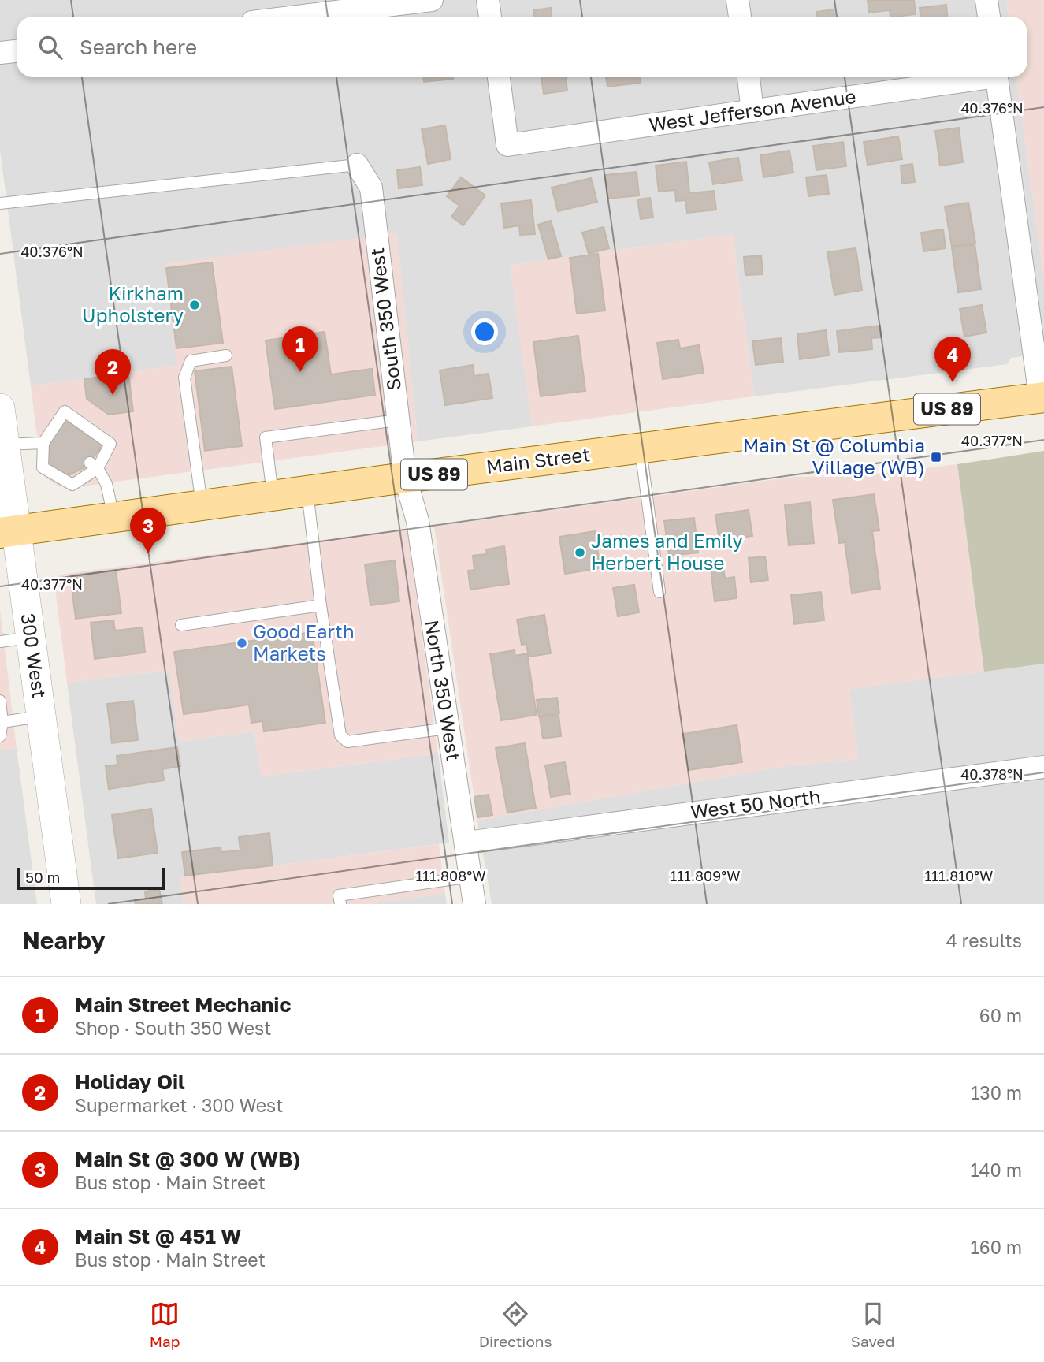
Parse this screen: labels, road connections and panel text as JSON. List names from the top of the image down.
{
  "streets": {
    "main road": ["US 89", "Main Street"],
    "street": [
      "West Jefferson Avenue",
      "South 350 West",
      "300 West",
      "North 350 West",
      "West 50 North"
    ]
  },
  "crossings": [
    ["South 350 West", "Main Street"],
    ["South 350 West", "North 350 West"],
    ["Main Street", "300 West"],
    ["Main Street", "North 350 West"],
    ["North 350 West", "West 50 North"]
  ],
  "places": {
    "other": ["Kirkham Upholstery", "James and Emily Herbert House", "Good Earth Markets"],
    "transit": ["Main St @ Columbia Village (WB)"]
  },
  "scale_bar": "50 m",
  "page": {
    "search": "Search here",
    "pins": [
      "1",
      "4",
      "2",
      "3"
    ],
    "scale": "50 m",
    "heading": ["Nearby", "4 results"],
    "list": [
      {
        "mark": "1",
        "name": "Main Street Mechanic",
        "note": "Shop · South 350 West",
        "value": "60 m"
      },
      {
        "mark": "2",
        "name": "Holiday Oil",
        "note": "Supermarket · 300 West",
        "value": "130 m"
      },
      {
        "mark": "3",
        "name": "Main St @ 300 W (WB)",
        "note": "Bus stop · Main Street",
        "value": "140 m"
      },
      {
        "mark": "4",
        "name": "Main St @ 451 W",
        "note": "Bus stop · Main Street",
        "value": "160 m"
      }
    ],
    "nav": ["Map", "Directions", "Saved"]
  },
  "coordinates": [
    "40.376°N",
    "40.377°N",
    "40.378°N",
    "111.808°W",
    "111.809°W",
    "111.810°W"
  ]
}
